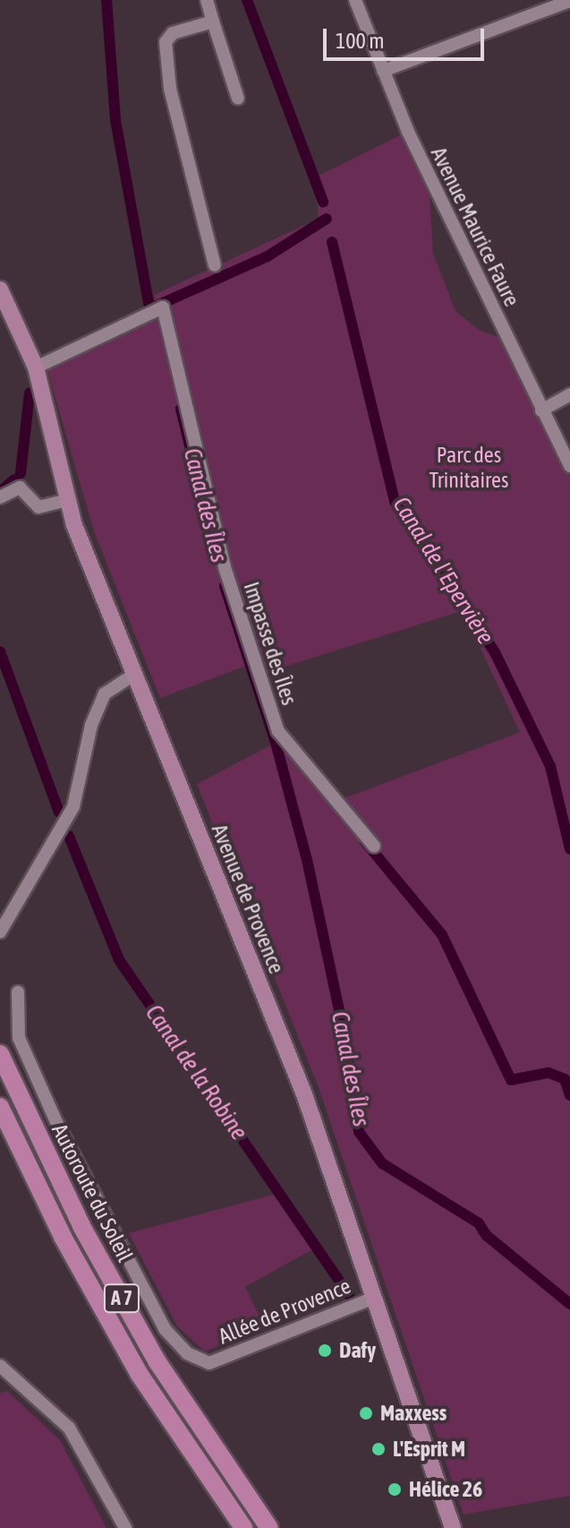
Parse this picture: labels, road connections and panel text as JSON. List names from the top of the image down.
{
  "streets": {
    "highway": ["Autoroute du Soleil", "A 7"],
    "main road": ["Avenue de Provence"],
    "street": ["Avenue Maurice Faure", "Impasse des Îles", "Allée de Provence"]
  },
  "crossings": [
    ["Impasse des Îles", "Avenue de Provence"],
    ["Avenue de Provence", "Allée de Provence"]
  ],
  "water": ["Canal des Îles", "Canal de l'Epervière", "Canal de la Robine"],
  "parks": ["Parc des Trinitaires"],
  "places": [
    "Dafy",
    "Maxxess",
    "L'Esprit M",
    "Hélice 26"
  ],
  "scale_bar": "100 m"
}
